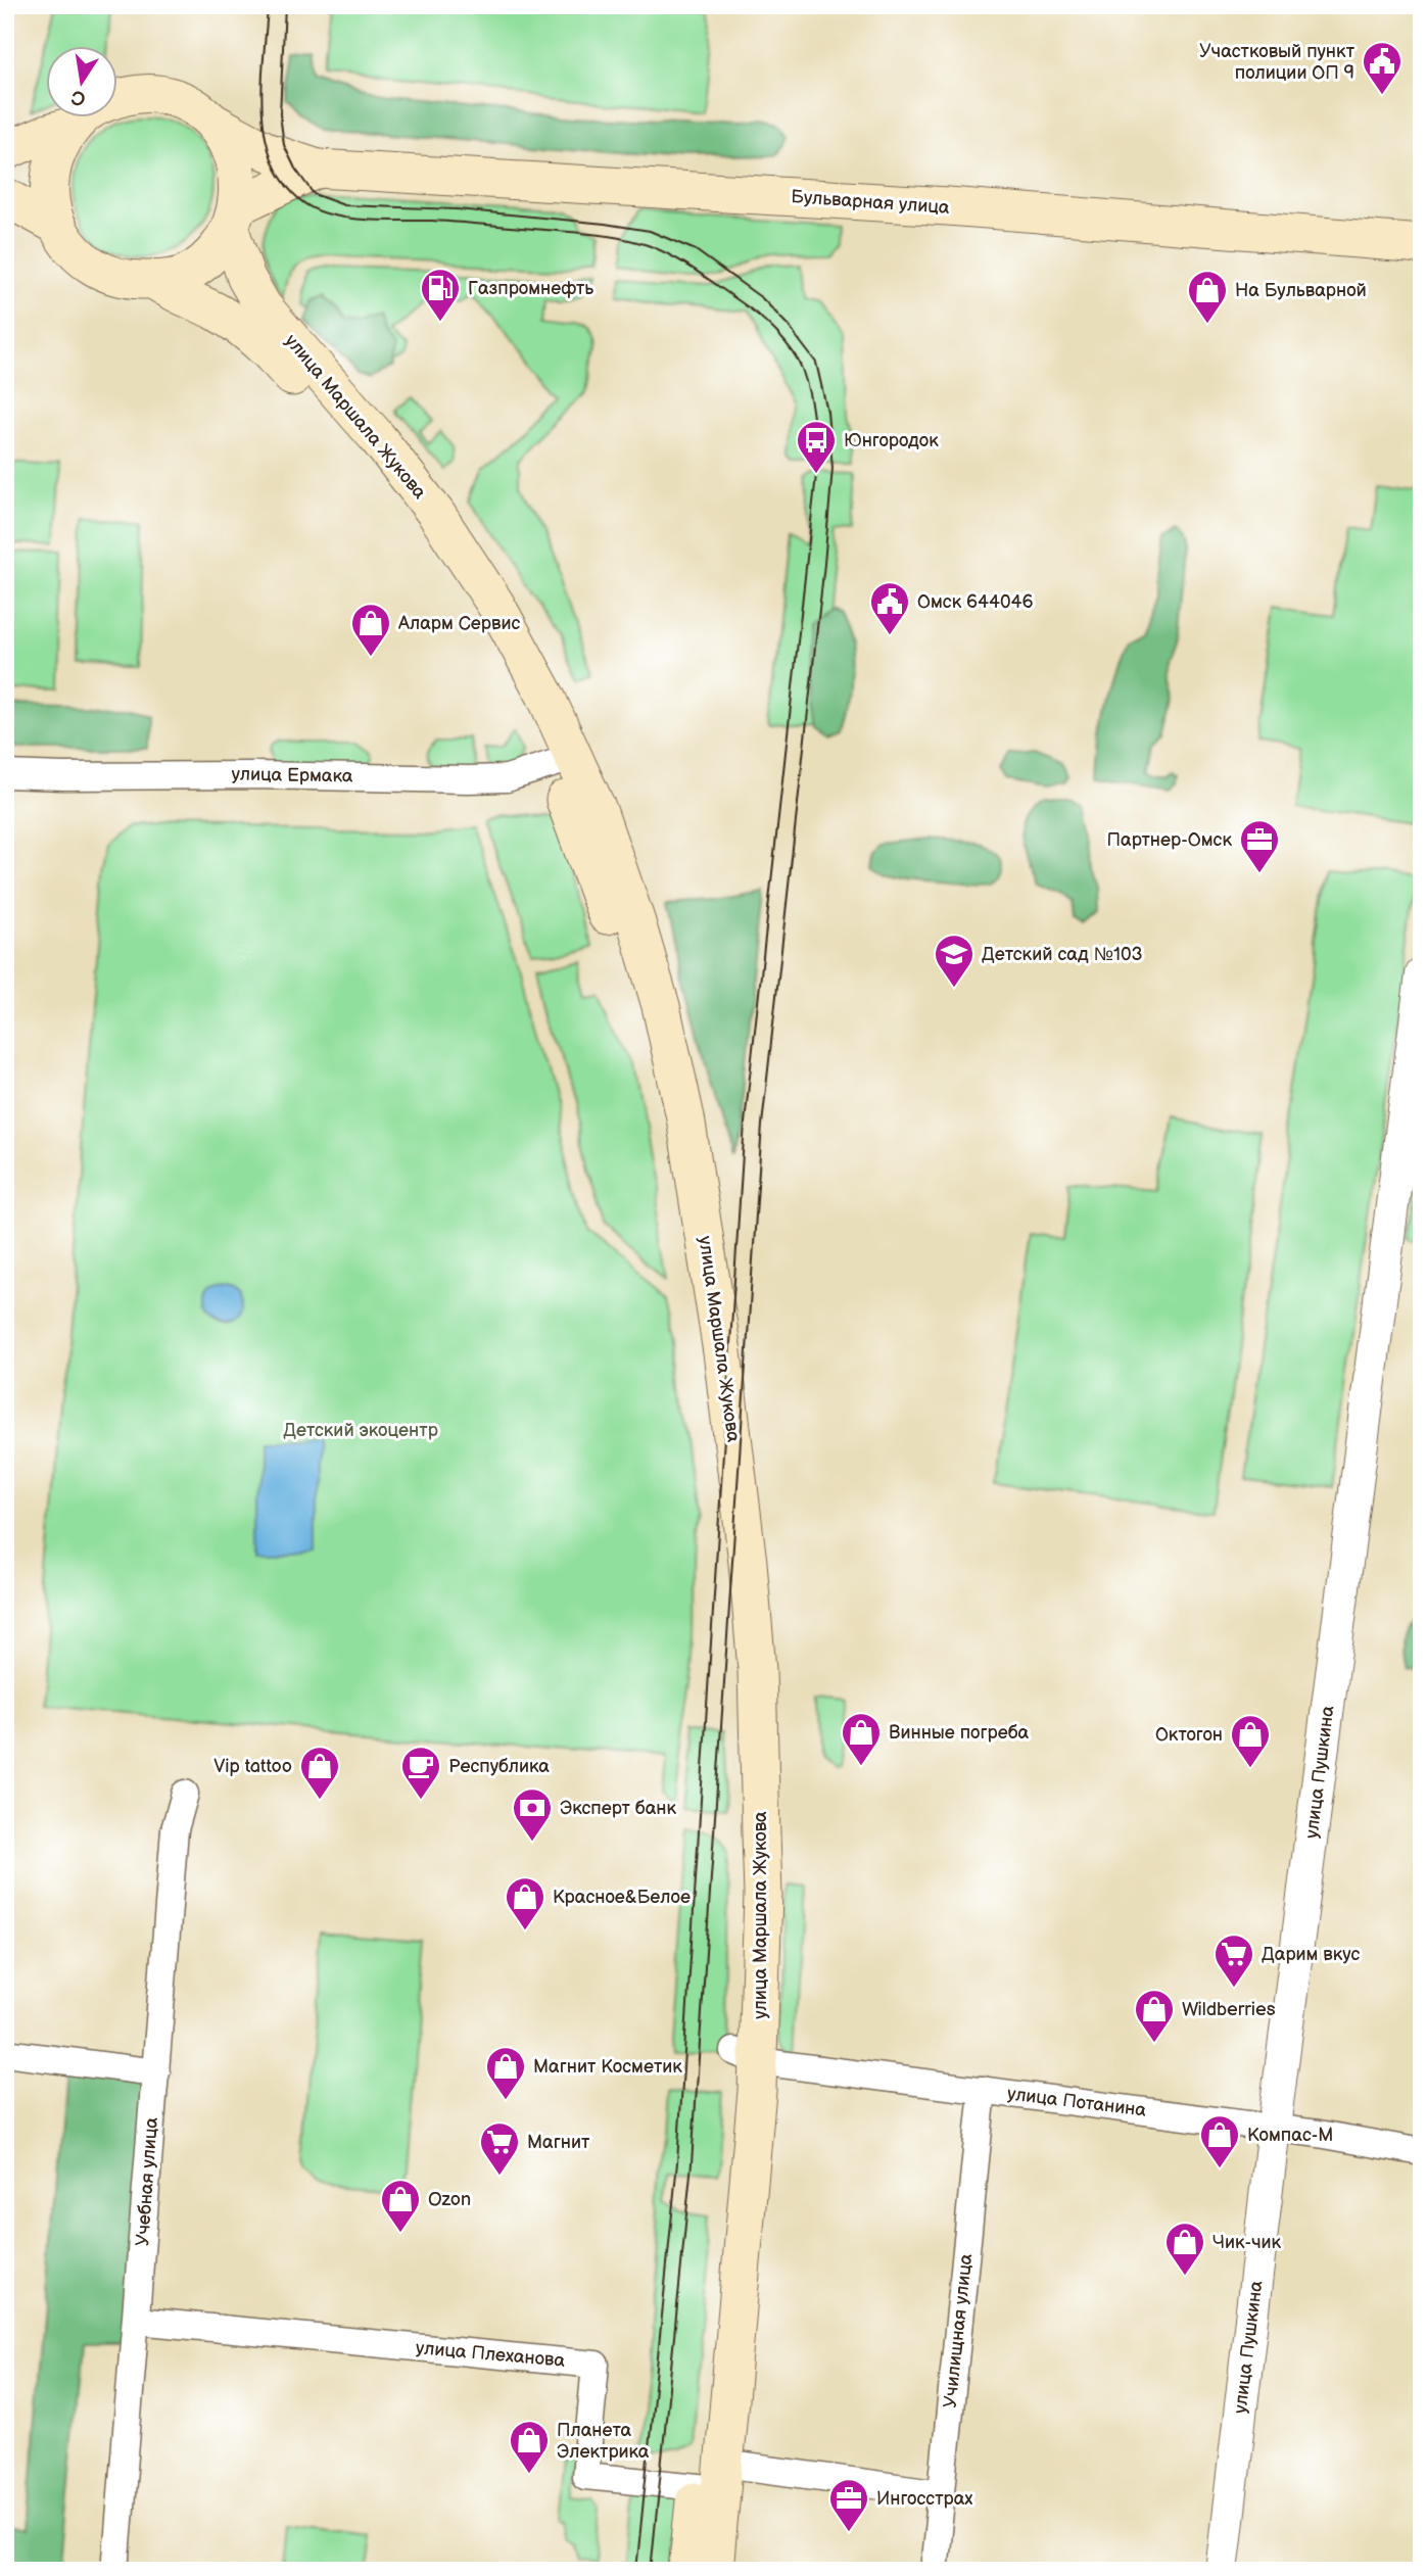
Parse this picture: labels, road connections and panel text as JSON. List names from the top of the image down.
{
  "streets": {
    "main road": ["Бульварная улица", "улица Маршала Жукова"],
    "street": [
      "улица Ермака",
      "улица Пушкина",
      "улица Потанина",
      "Учебная улица",
      "Училищная улица",
      "улица Плеханова"
    ]
  },
  "crossings": [
    ["Бульварная улица", "улица Маршала Жукова"],
    ["улица Маршала Жукова", "улица Ермака"],
    ["улица Маршала Жукова", "улица Потанина"],
    ["улица Маршала Жукова", "улица Плеханова"],
    ["улица Пушкина", "улица Потанина"],
    ["улица Потанина", "Училищная улица"],
    ["Учебная улица", "улица Плеханова"]
  ],
  "parks": ["Детский экоцентр"],
  "places": {
    "public building": ["Участковый пункт полиции ОП 9", "Омск 644046"],
    "fuel station": ["Газпромнефть"],
    "shop": [
      "На Бульварной",
      "Аларм Сервис",
      "Винные погреба",
      "Октогон",
      "Vip tattoo",
      "Красное&Белое",
      "Wildberries",
      "Магнит Косметик",
      "Компас-М",
      "Ozon",
      "Чик-чик",
      "Планета Электрика"
    ],
    "bus stop": ["Юнгородок"],
    "office": ["Партнер-Омск", "Ингосстрах"],
    "school or university": ["Детский сад №103"],
    "cafe": ["Республика"],
    "bank": ["Эксперт банк"],
    "supermarket": ["Дарим вкус", "Магнит"]
  },
  "north": "bottom"
}
